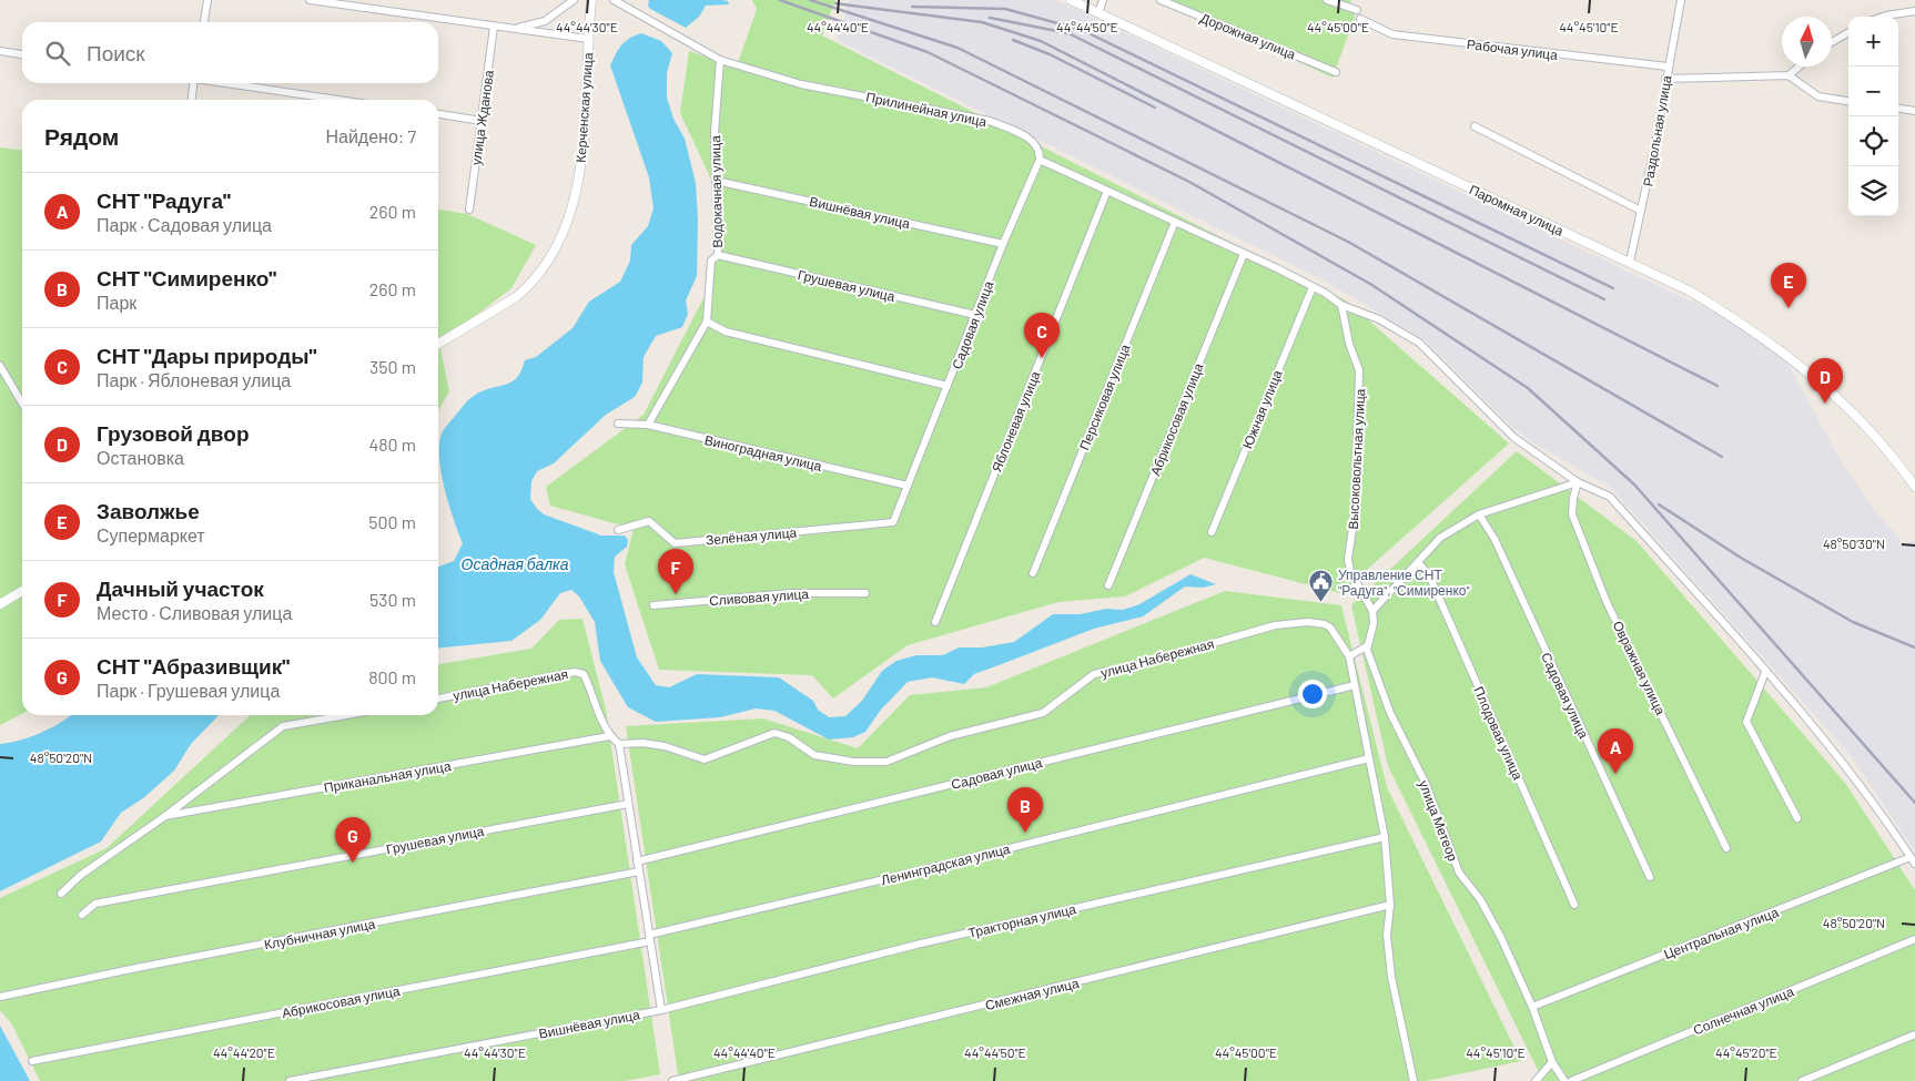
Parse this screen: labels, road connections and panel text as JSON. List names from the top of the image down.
{
  "streets": {
    "street": [
      "Дорожная улица",
      "Рабочая улица",
      "Керченская улица",
      "Прилинейная улица",
      "улица Жданова",
      "Раздольная улица",
      "Водокачная улица",
      "Паромная улица",
      "Вишнёвая улица",
      "Грушевая улица",
      "Садовая улица",
      "Персиковая улица",
      "Южная улица",
      "Абрикосовая улица",
      "Яблоневая улица",
      "Виноградная улица",
      "Высоковольтная улица",
      "Зелёная улица",
      "Сливовая улица",
      "улица Набережная",
      "Овражная улица",
      "Плодовая улица",
      "Приканальная улица",
      "улица Метеор",
      "Ленинградская улица",
      "Тракторная улица",
      "Центральная улица",
      "Клубничная улица",
      "Смежная улица",
      "Солнечная улица"
    ]
  },
  "crossings": [
    ["Рабочая улица", "Раздольная улица"],
    ["Прилинейная улица", "Водокачная улица"],
    ["Прилинейная улица", "Садовая улица"],
    ["Раздольная улица", "Паромная улица"],
    ["Водокачная улица", "Вишнёвая улица"],
    ["Водокачная улица", "Грушевая улица"],
    ["Водокачная улица", "Виноградная улица"],
    ["Вишнёвая улица", "Садовая улица"],
    ["Вишнёвая улица", "Тракторная улица"],
    ["Грушевая улица", "Садовая улица"],
    ["Садовая улица", "Виноградная улица"],
    ["Садовая улица", "Зелёная улица"],
    ["Абрикосовая улица", "Ленинградская улица"],
    ["улица Набережная", "Приканальная улица"],
    ["улица Метеор", "Центральная улица"]
  ],
  "water": ["Осадная балка"],
  "places": {
    "public building": ["Управление СНТ \"Радуга\", \"Симиренко\""]
  },
  "north": "top",
  "page": {
    "map_buttons": ["+", "−"],
    "search": "Поиск",
    "heading": ["Рядом", "Найдено: 7"],
    "list": [
      {
        "mark": "A",
        "name": "СНТ \"Радуга\"",
        "note": "Парк · Садовая улица",
        "value": "260 m"
      },
      {
        "mark": "B",
        "name": "СНТ \"Симиренко\"",
        "note": "Парк",
        "value": "260 m"
      },
      {
        "mark": "C",
        "name": "СНТ \"Дары природы\"",
        "note": "Парк · Яблоневая улица",
        "value": "350 m"
      },
      {
        "mark": "D",
        "name": "Грузовой двор",
        "note": "Остановка",
        "value": "480 m"
      },
      {
        "mark": "E",
        "name": "Заволжье",
        "note": "Супермаркет",
        "value": "500 m"
      },
      {
        "mark": "F",
        "name": "Дачный участок",
        "note": "Место · Сливовая улица",
        "value": "530 m"
      },
      {
        "mark": "G",
        "name": "СНТ \"Абразивщик\"",
        "note": "Парк · Грушевая улица",
        "value": "800 m"
      }
    ],
    "pins": [
      "E",
      "C",
      "D",
      "F",
      "A",
      "B",
      "G"
    ]
  },
  "coordinates": [
    "44°44'30\"E",
    "44°44'40\"E",
    "44°44'50\"E",
    "44°45'00\"E",
    "44°45'10\"E",
    "48°50'30\"N",
    "48°50'20\"N",
    "44°44'20\"E",
    "44°45'20\"E"
  ]
}
